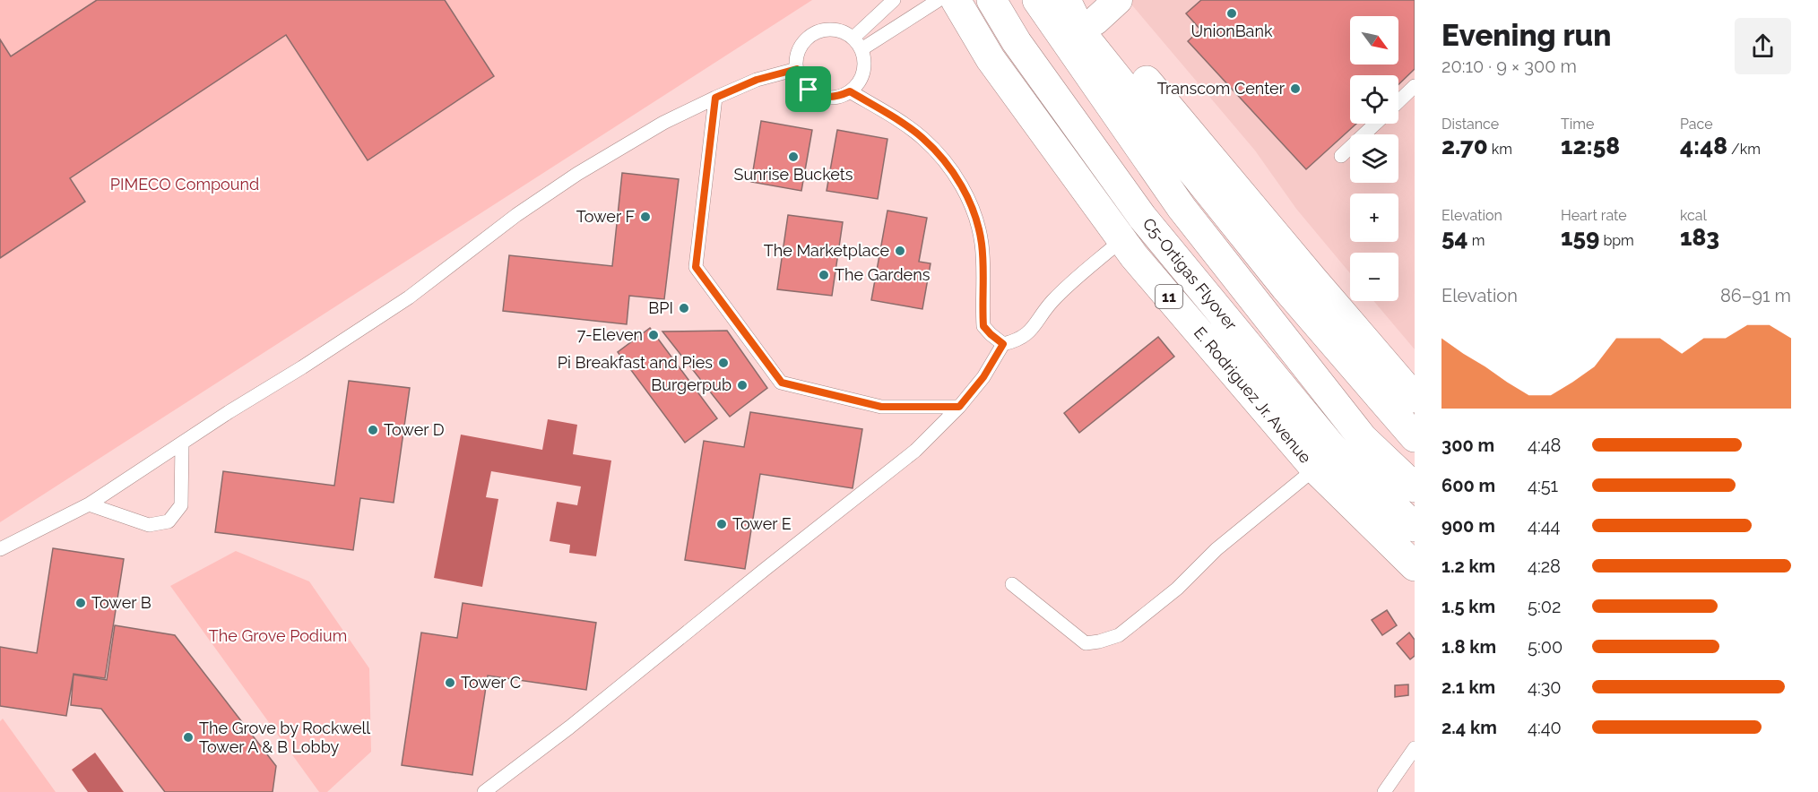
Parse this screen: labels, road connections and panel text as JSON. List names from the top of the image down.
{
  "streets": {
    "main road": ["C5-Ortigas Flyover", "11", "E. Rodriguez Jr. Avenue"]
  },
  "parks": ["PIMECO Compound", "The Grove Podium"],
  "places": [
    "UnionBank",
    "Transcom Center",
    "Sunrise Buckets",
    "Tower F",
    "The Marketplace",
    "The Gardens",
    "BPI",
    "7-Eleven",
    "Pi Breakfast and Pies",
    "Burgerpub",
    "Tower D",
    "Tower E",
    "Tower B",
    "Tower C",
    "The Grove by Rockwell Tower A & B Lobby"
  ],
  "north": "bottom right",
  "page": {
    "heading": ["Evening run", "20:10 · 9 × 300 m"],
    "map_buttons": ["+", "−"],
    "stats": [
      ["Distance", "2.70 km"],
      ["Time", "12:58"],
      ["Pace", "4:48 /km"],
      ["Elevation", "54 m"],
      ["Heart rate", "159 bpm"],
      ["kcal", "183"]
    ],
    "chart": ["Elevation", "86–91 m"],
    "list": [
      {
        "name": "300 m",
        "note": "4:48"
      },
      {
        "name": "600 m",
        "note": "4:51"
      },
      {
        "name": "900 m",
        "note": "4:44"
      },
      {
        "name": "1.2 km",
        "note": "4:28"
      },
      {
        "name": "1.5 km",
        "note": "5:02"
      },
      {
        "name": "1.8 km",
        "note": "5:00"
      },
      {
        "name": "2.1 km",
        "note": "4:30"
      },
      {
        "name": "2.4 km",
        "note": "4:40"
      }
    ]
  }
}
